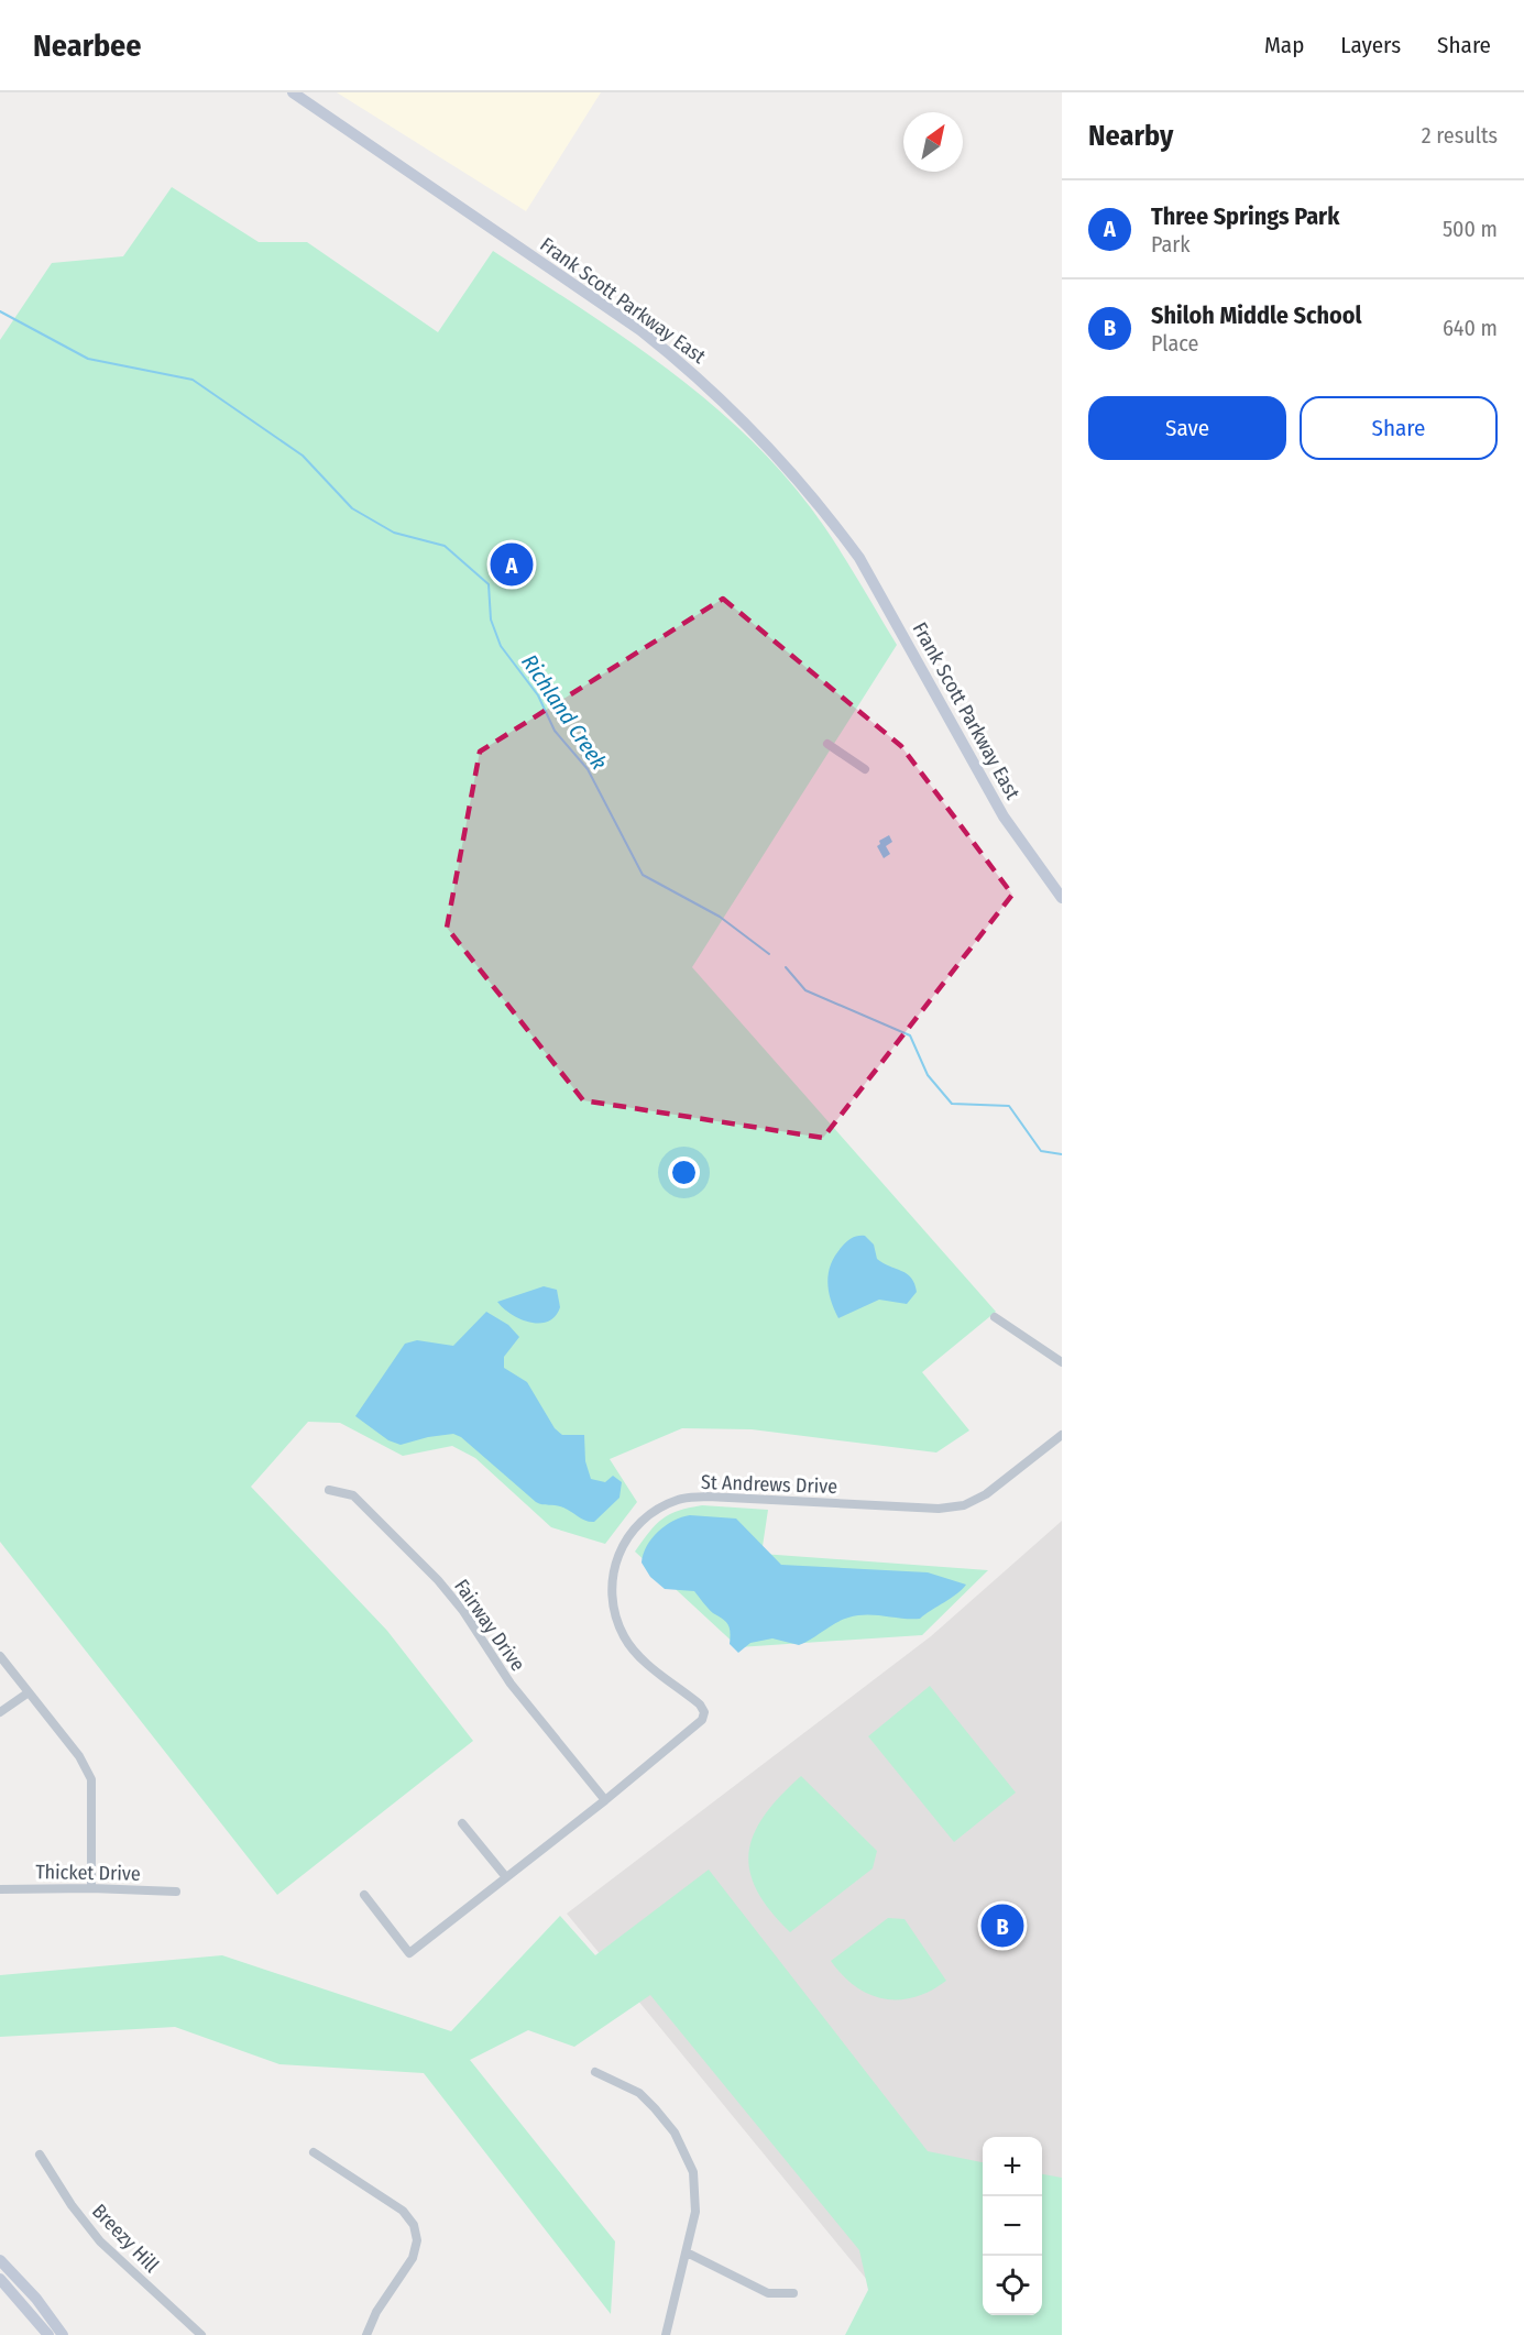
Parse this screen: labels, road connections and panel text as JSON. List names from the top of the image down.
{
  "streets": {
    "main road": ["Frank Scott Parkway East"],
    "street": [
      "St Andrews Drive",
      "Fairway Drive",
      "Thicket Drive",
      "Breezy Hill"
    ]
  },
  "crossings": [
    ["St Andrews Drive", "Fairway Drive"]
  ],
  "water": ["Richland Creek"],
  "north": "top right",
  "page": {
    "header": "Nearbee",
    "nav": ["Map", "Layers", "Share"],
    "heading": ["Nearby", "2 results"],
    "list": [
      {
        "mark": "A",
        "name": "Three Springs Park",
        "note": "Park",
        "value": "500 m"
      },
      {
        "mark": "B",
        "name": "Shiloh Middle School",
        "note": "Place",
        "value": "640 m"
      }
    ],
    "buttons": ["Save", "Share"],
    "pins": ["A", "B"],
    "map_buttons": ["+", "−"]
  }
}
